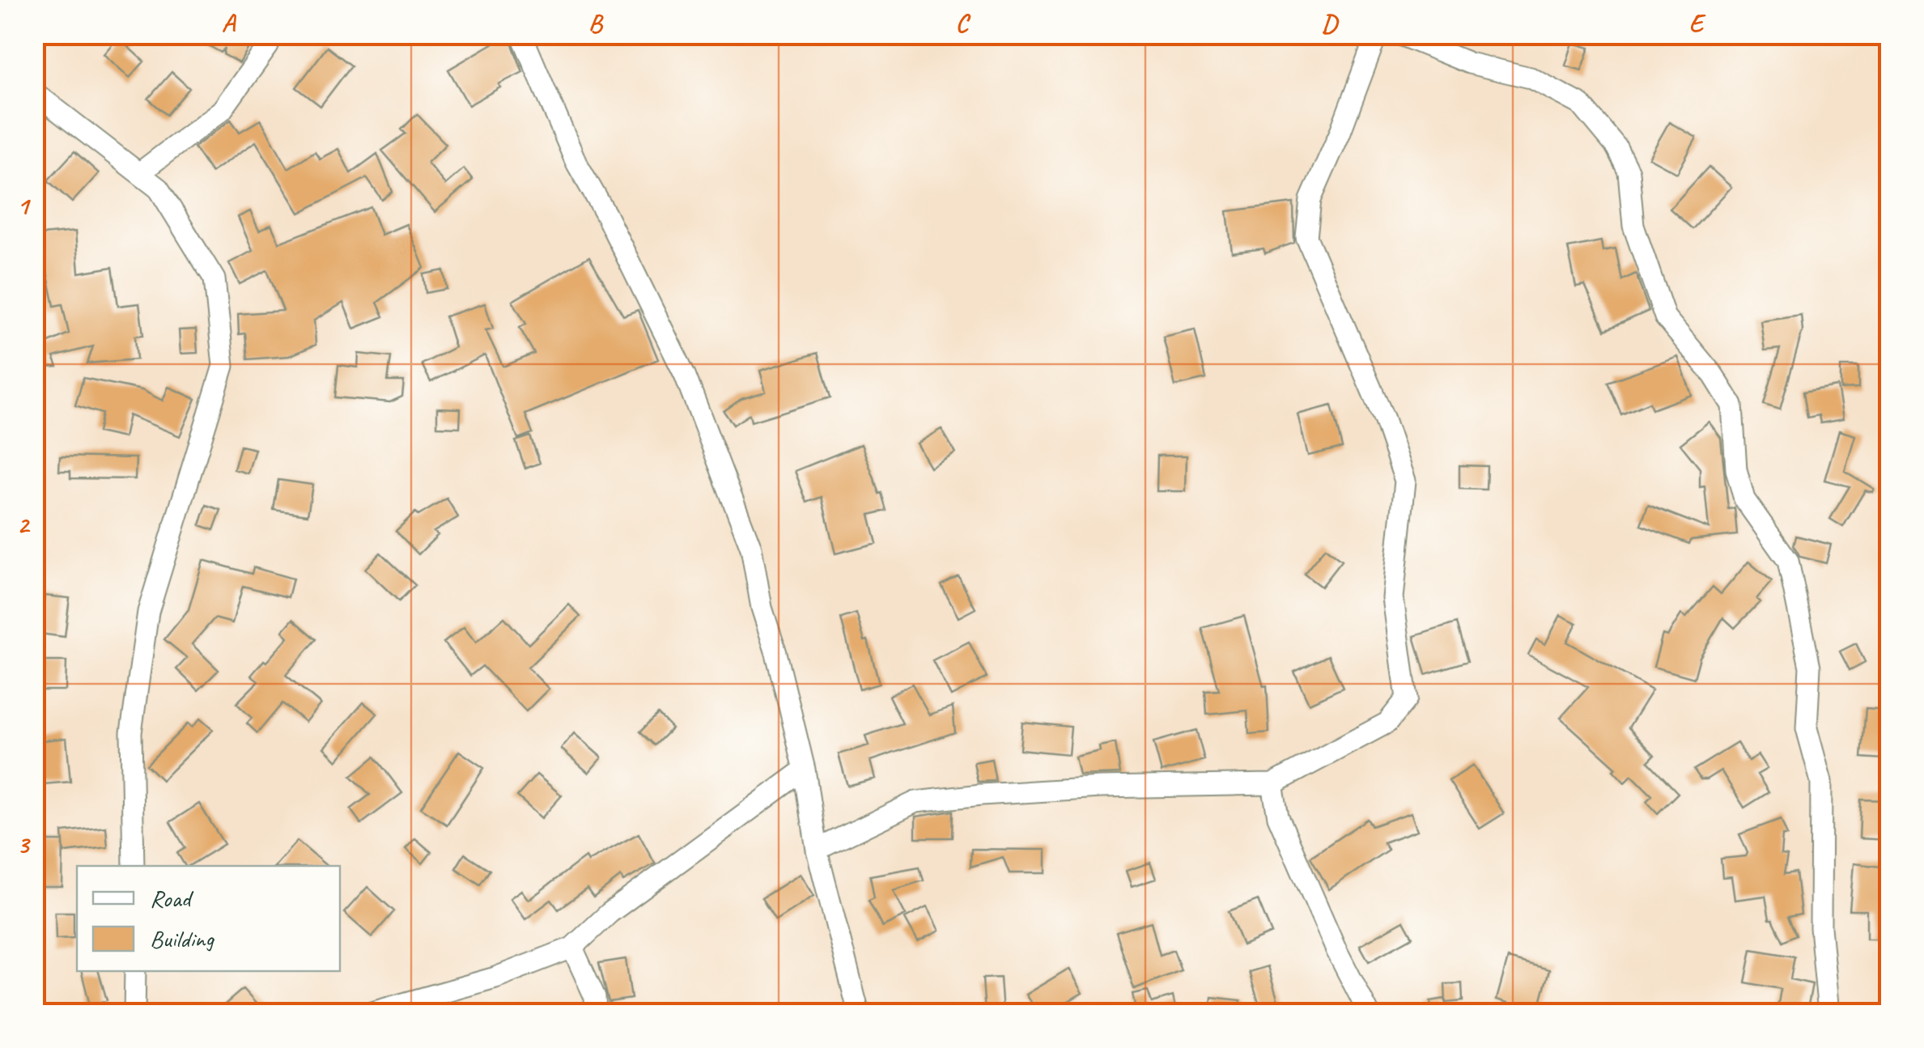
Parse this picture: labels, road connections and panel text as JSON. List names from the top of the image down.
{
  "legend": ["Road", "Building"],
  "grid": {
    "columns": [
      "A",
      "B",
      "C",
      "D",
      "E"
    ],
    "rows": ["1", "2", "3"]
  }
}
